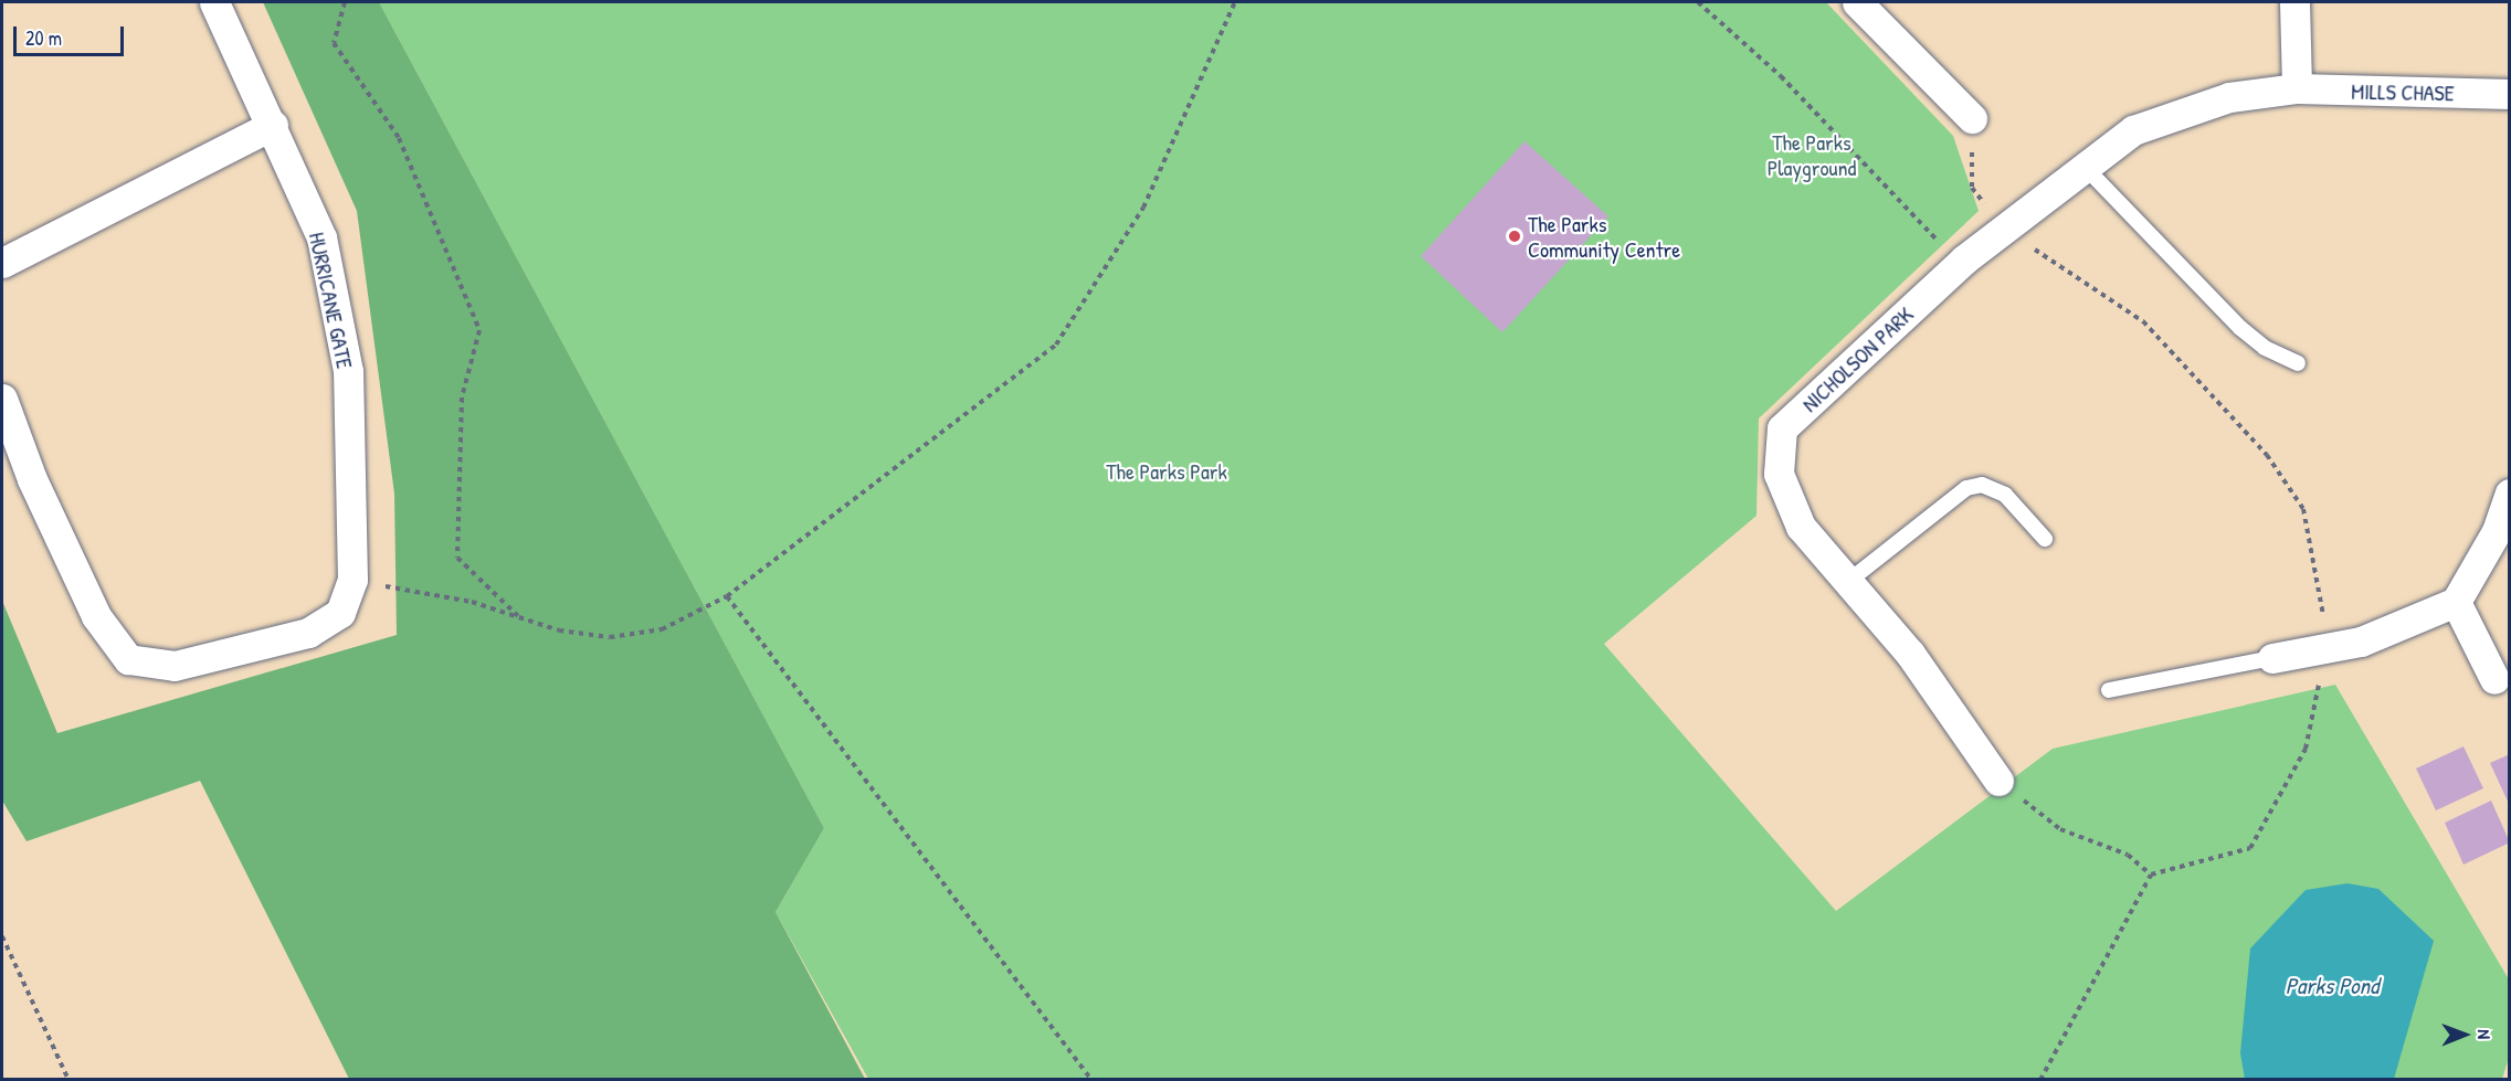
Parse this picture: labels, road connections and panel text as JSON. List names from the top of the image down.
{
  "streets": {
    "street": ["MILLS CHASE", "HURRICANE GATE", "NICHOLSON PARK"]
  },
  "crossings": [
    ["MILLS CHASE", "NICHOLSON PARK"]
  ],
  "water": ["Parks Pond"],
  "parks": ["The Parks Playground", "The Parks Park"],
  "places": ["The Parks Community Centre"],
  "scale_bar": "20 m",
  "north": "right"
}
